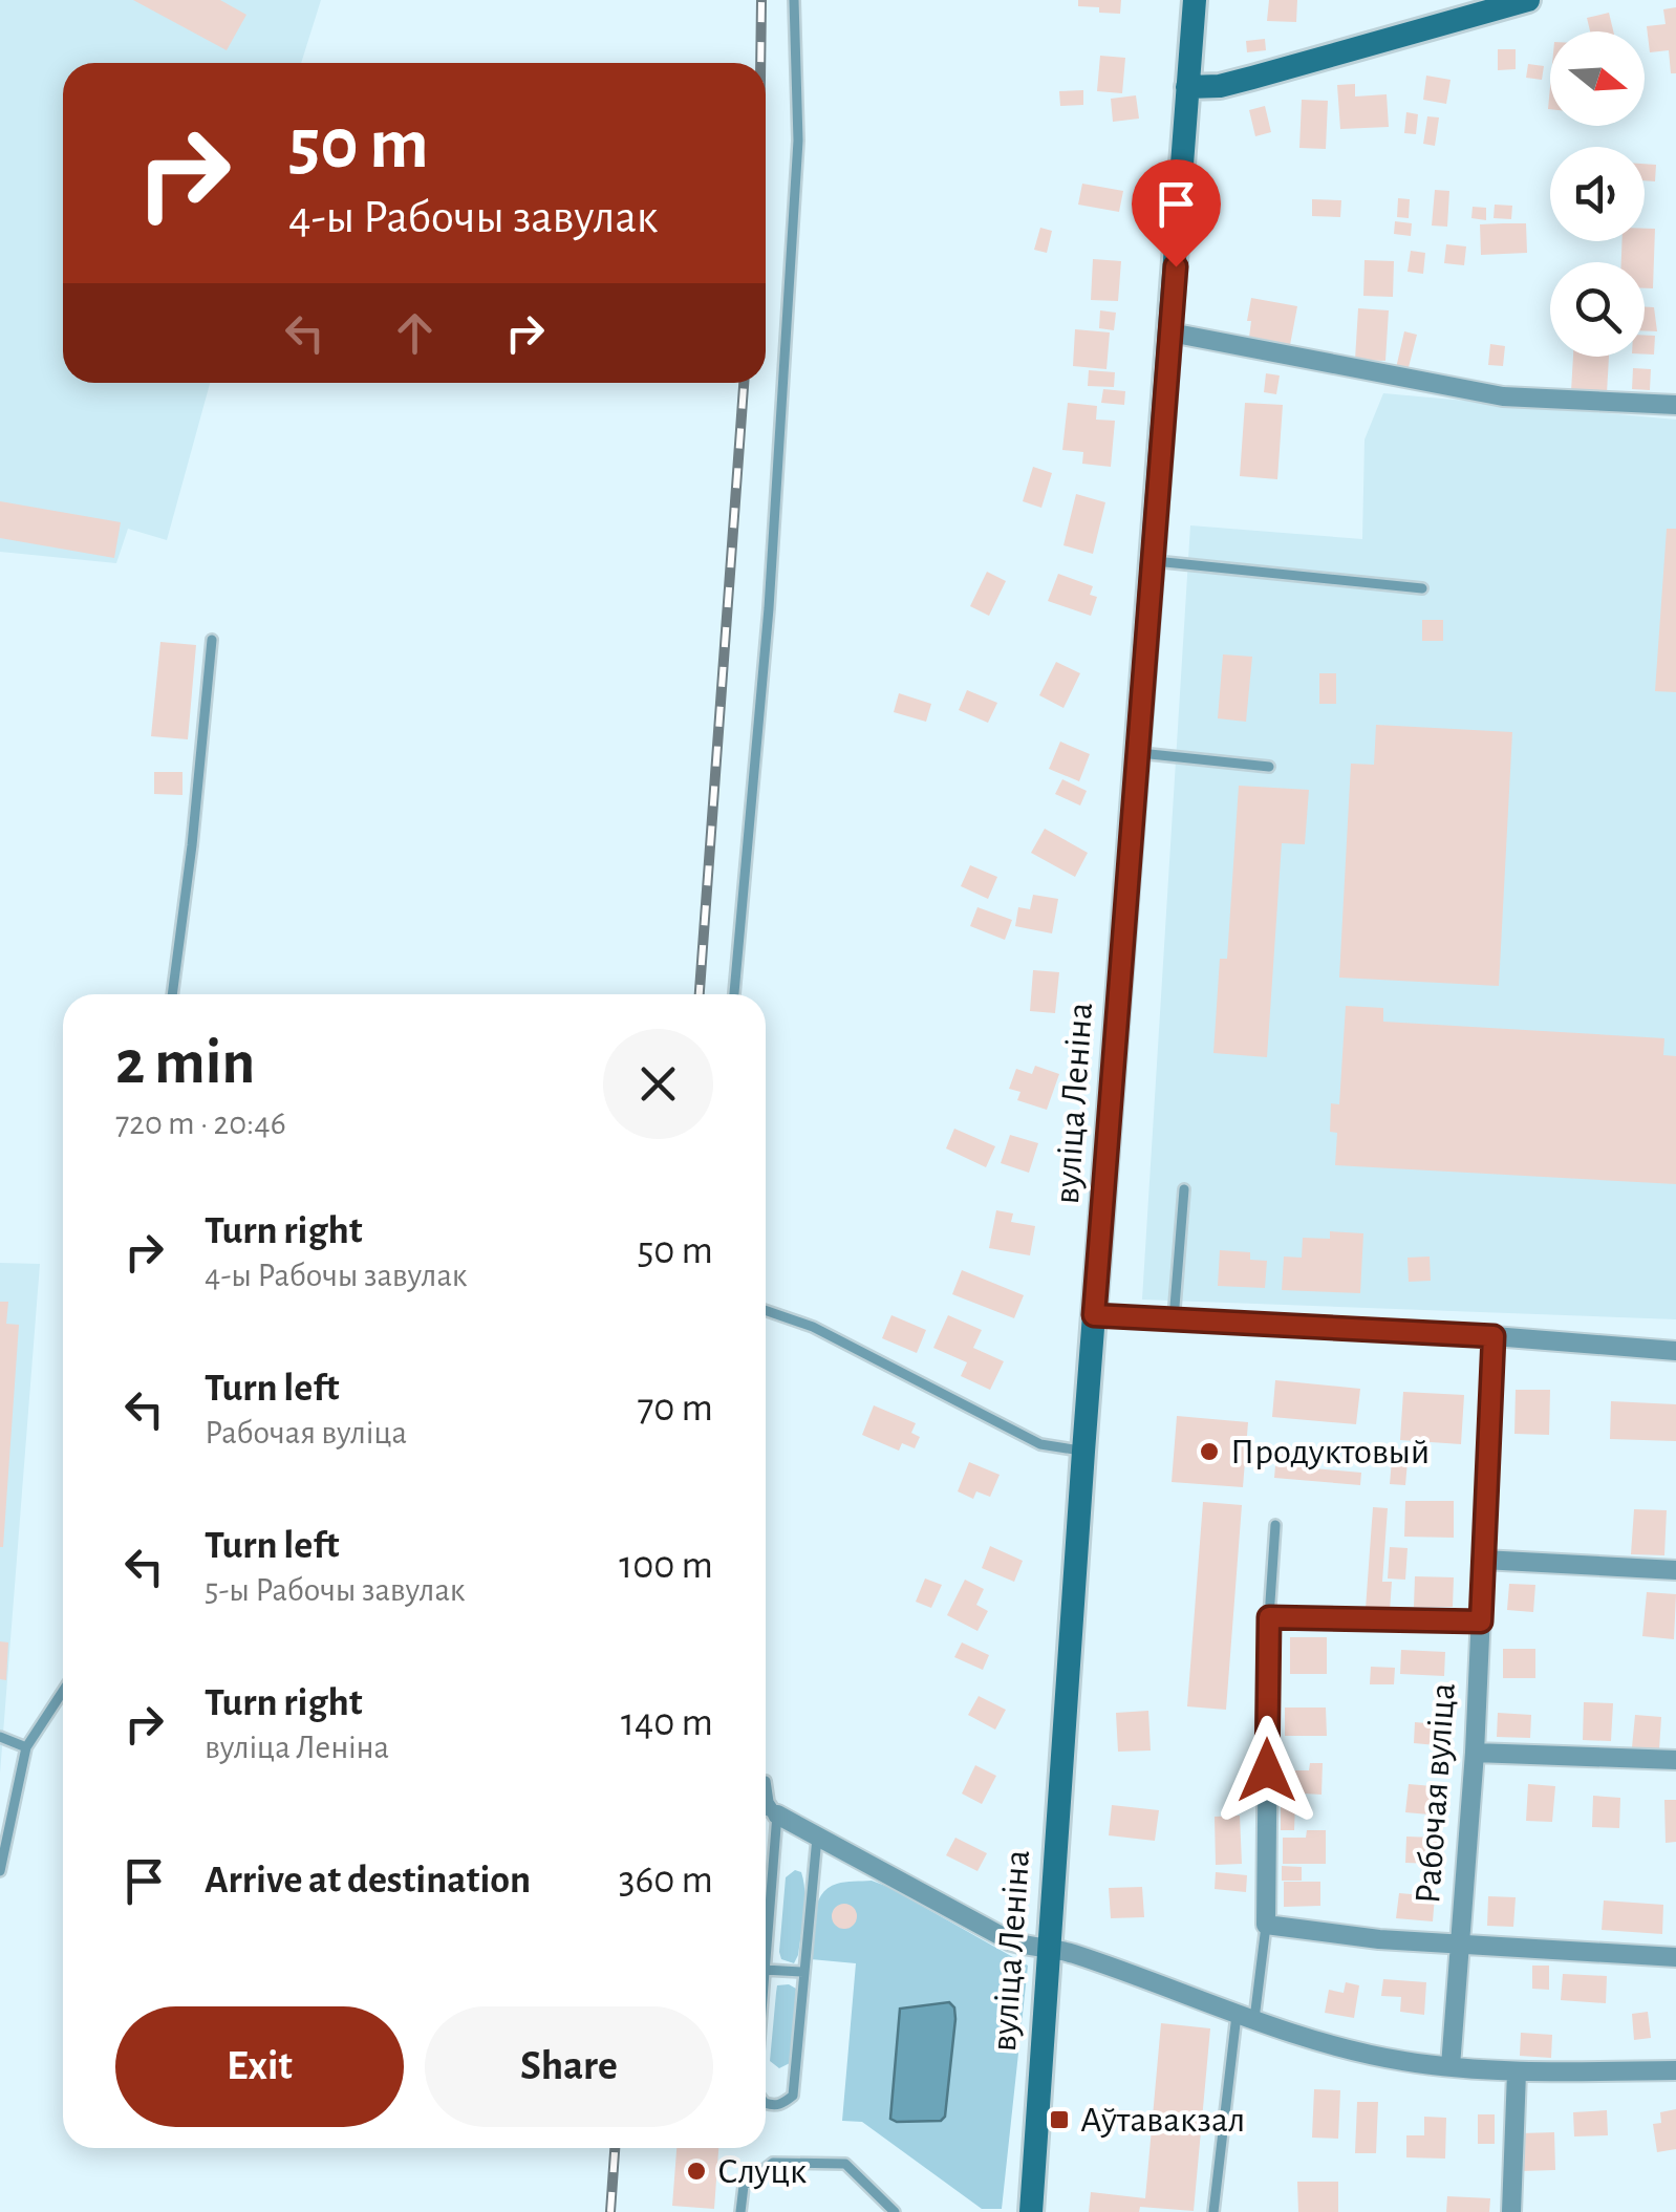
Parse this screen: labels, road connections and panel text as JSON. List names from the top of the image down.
{
  "streets": {
    "main road": ["вуліца Леніна"],
    "street": ["Рабочая вуліца"]
  },
  "places": {
    "other": ["Продуктовый", "Слуцк"],
    "transit": ["Аўтавакзал"]
  },
  "north": "right",
  "page": {
    "turn": ["50 m", "4-ы Рабочы завулак"],
    "heading": ["2 min", "720 m · 20:46"],
    "list": [
      {
        "name": "Turn right",
        "note": "4-ы Рабочы завулак",
        "value": "50 m"
      },
      {
        "name": "Turn left",
        "note": "Рабочая вуліца",
        "value": "70 m"
      },
      {
        "name": "Turn left",
        "note": "5-ы Рабочы завулак",
        "value": "100 m"
      },
      {
        "name": "Turn right",
        "note": "вуліца Леніна",
        "value": "140 m"
      },
      {
        "name": "Arrive at destination",
        "value": "360 m"
      }
    ],
    "buttons": ["Exit", "Share"]
  }
}
